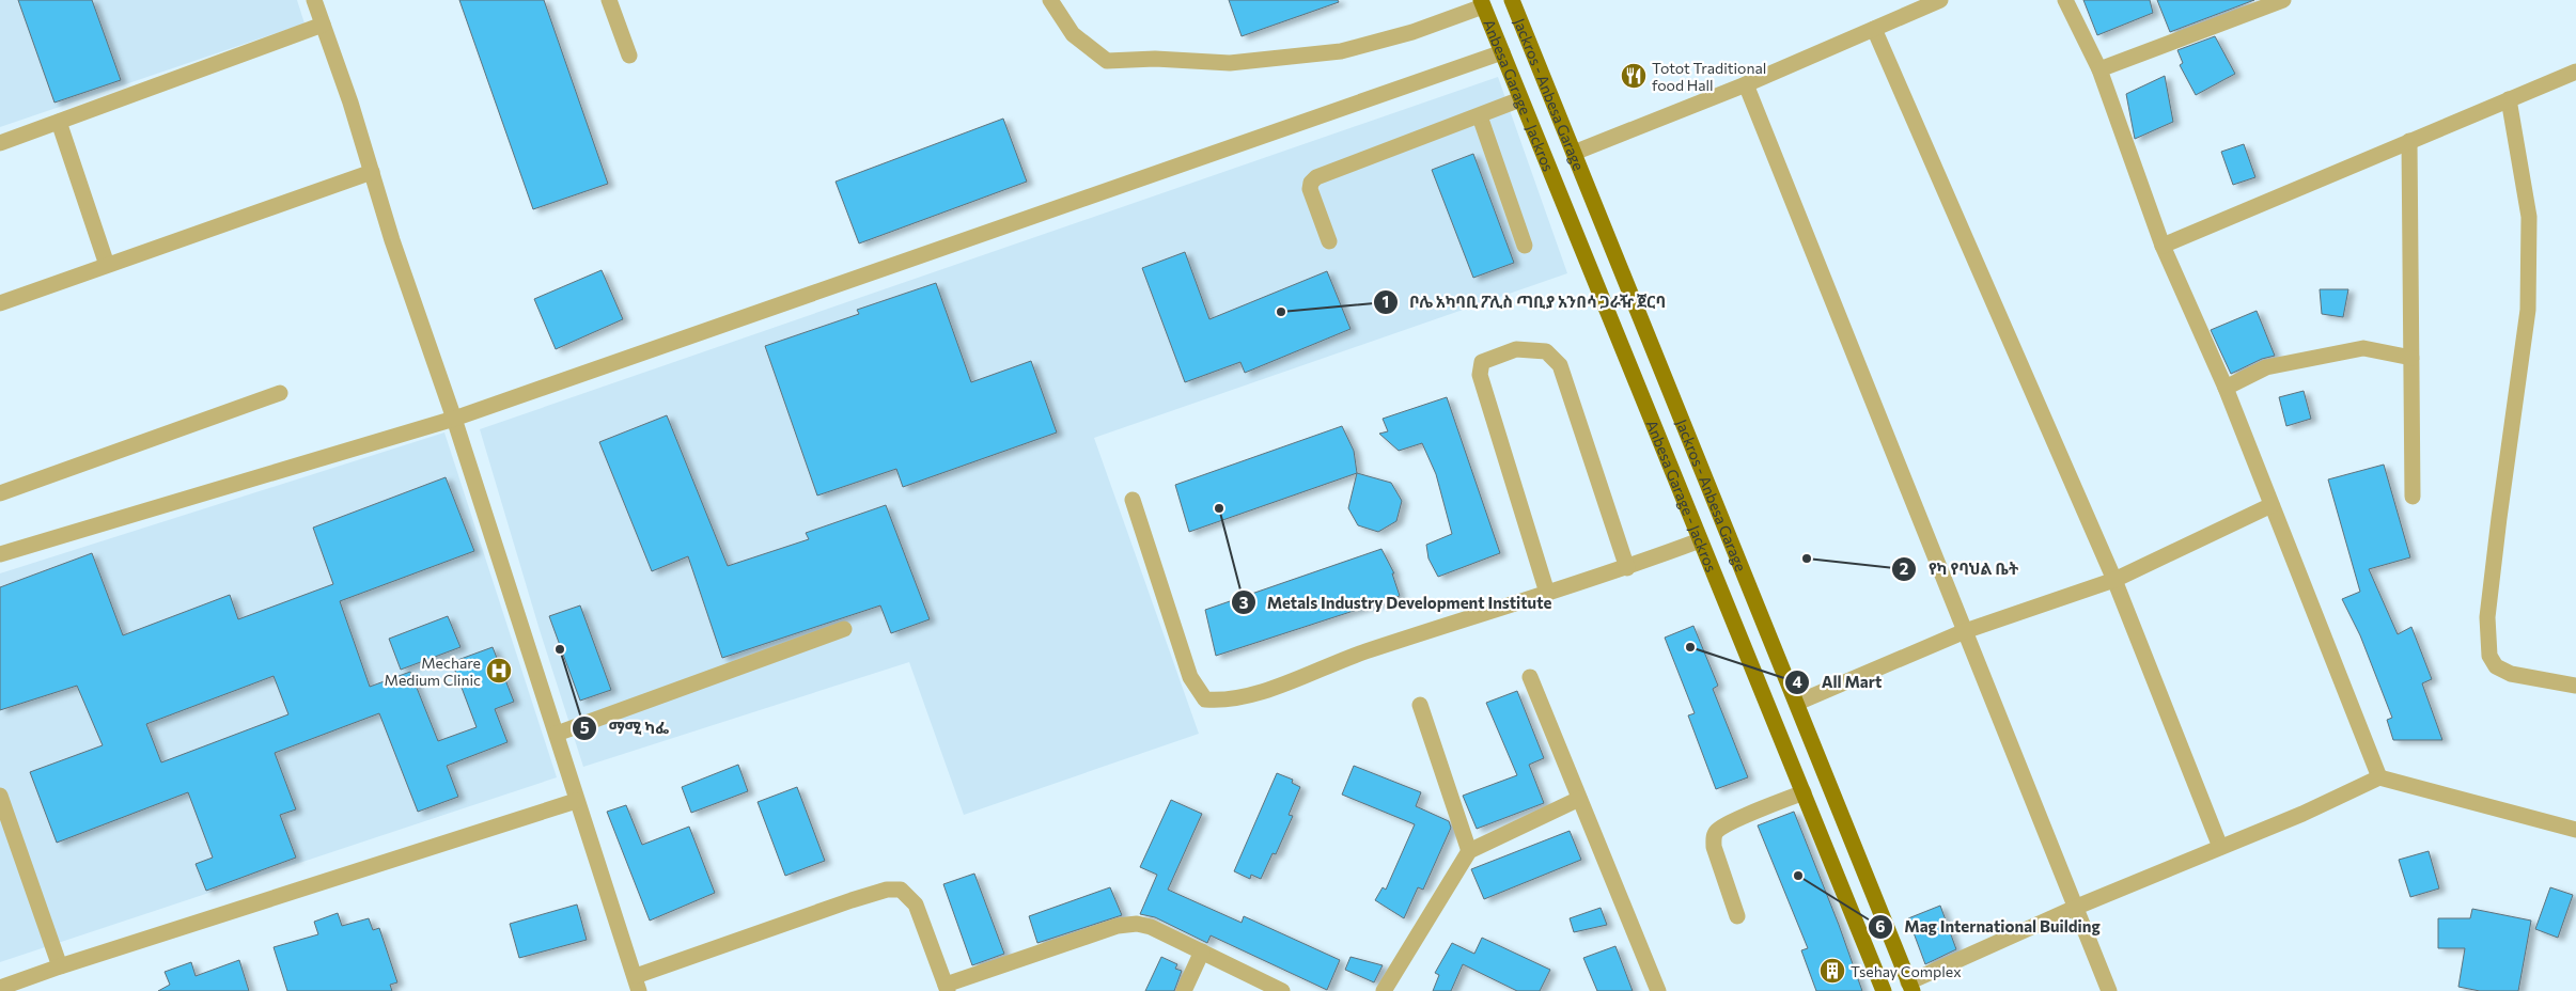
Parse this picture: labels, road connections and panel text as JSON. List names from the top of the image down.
{
  "streets": {
    "main road": ["Jackros - Anbesa Garage", "Anbesa Garage - Jackros"]
  },
  "places": {
    "restaurant": ["Totot Traditional food Hall"],
    "other": [
      "ቦሌ አካባቢ ፖሊስ ጣቢያ አንበሳ ጋራዥ ጀርባ",
      "Metals Industry Development Institute",
      "የካ የባህል ቤት",
      "All Mart",
      "ማሚ ካፌ",
      "Mag International Building"
    ],
    "hospital": ["Mechare Medium Clinic"],
    "building": ["Tsehay Complex"]
  }
}
